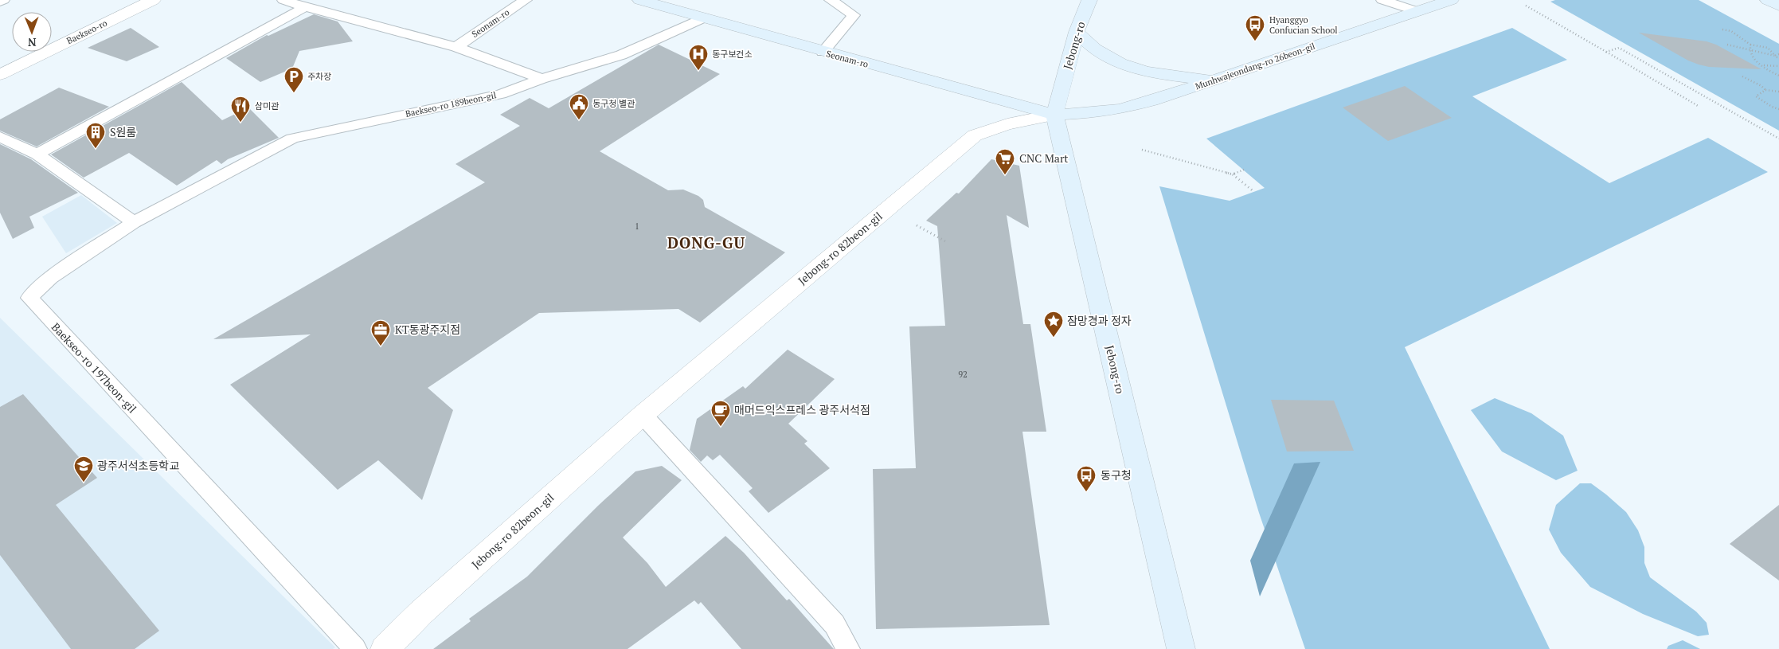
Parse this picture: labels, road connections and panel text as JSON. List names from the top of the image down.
{
  "streets": {
    "street": [
      "Seonam-ro",
      "Baekseo-ro",
      "Jebong-ro",
      "Munhwajeondang-ro 26beon-gil",
      "Jebong-ro 82beon-gil"
    ],
    "lane": ["Baekseo-ro 189beon-gil", "Baekseo-ro 197beon-gil"]
  },
  "crossings": [
    ["Seonam-ro", "Jebong-ro"],
    ["Seonam-ro", "Munhwajeondang-ro 26beon-gil"],
    ["Seonam-ro", "Baekseo-ro 189beon-gil"],
    ["Seonam-ro", "Jebong-ro 82beon-gil"],
    ["Jebong-ro", "Munhwajeondang-ro 26beon-gil"],
    ["Jebong-ro", "Jebong-ro 82beon-gil"],
    ["Munhwajeondang-ro 26beon-gil", "Jebong-ro 82beon-gil"],
    ["Baekseo-ro 189beon-gil", "Baekseo-ro 197beon-gil"]
  ],
  "districts": ["DONG-GU"],
  "places": {
    "bus stop": ["Hyanggyo Confucian School", "동구청"],
    "hospital": ["동구보건소"],
    "parking": ["주차장"],
    "public building": ["동구청 별관"],
    "restaurant": ["삼미관"],
    "building": ["S원룸"],
    "supermarket": ["CNC Mart"],
    "place": ["잠망경과 정자"],
    "office": ["KT동광주지점"],
    "cafe": ["매머드익스프레스 광주서석점"],
    "school or university": ["광주서석초등학교"]
  },
  "house_numbers": ["1", "92"],
  "north": "bottom"
}
